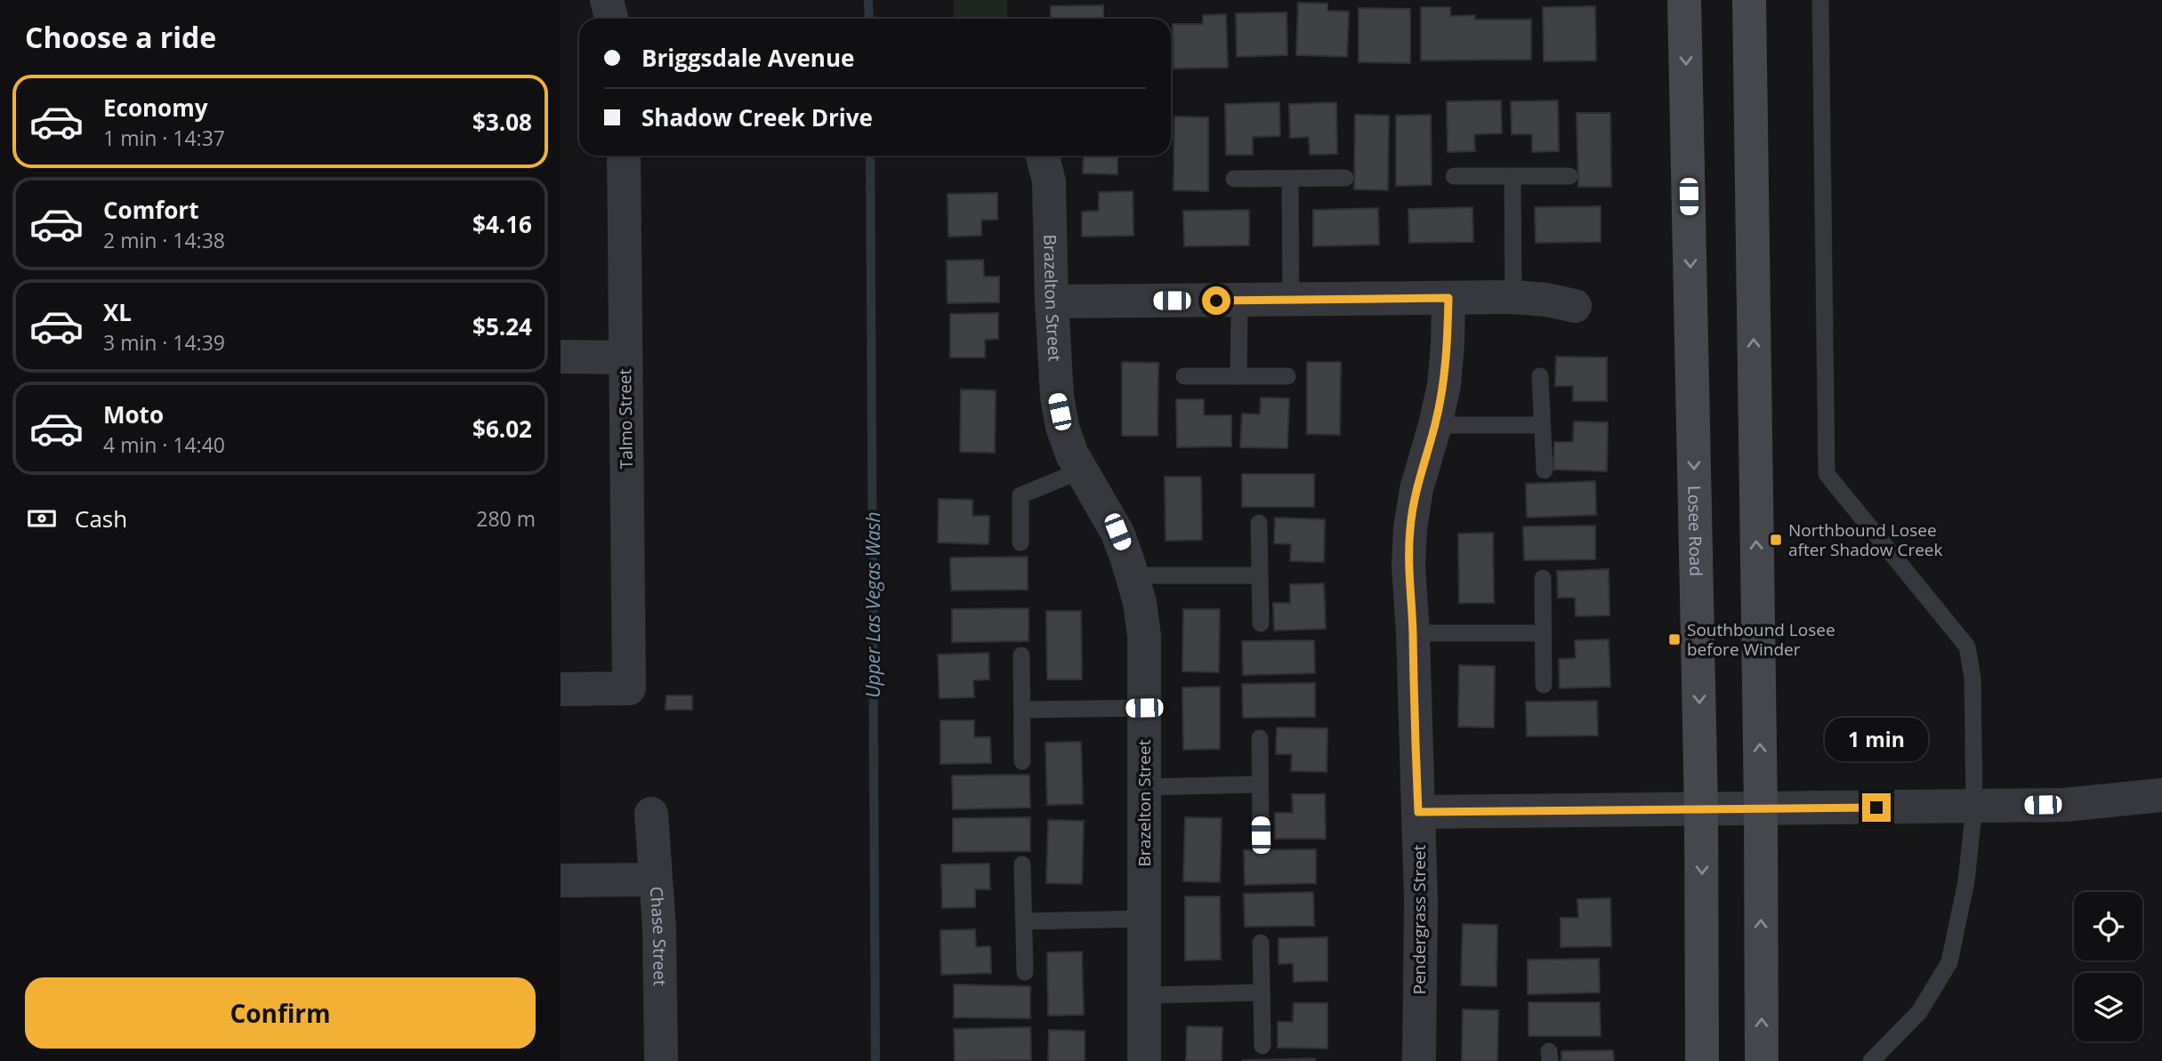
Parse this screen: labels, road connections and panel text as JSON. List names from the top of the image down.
{
  "streets": {
    "main road": ["Losee Road"],
    "street": [
      "Brazelton Street",
      "Talmo Street",
      "Pendergrass Street",
      "Chase Street"
    ]
  },
  "water": ["Upper Las Vegas Wash"],
  "places": {
    "transit": ["Northbound Losee after Shadow Creek", "Southbound Losee before Winder"]
  },
  "page": {
    "heading": "Choose a ride",
    "banner": ["Briggsdale Avenue", "Shadow Creek Drive"],
    "list": [
      {
        "name": "Economy",
        "note": "1 min · 14:37",
        "value": "$3.08"
      },
      {
        "name": "Comfort",
        "note": "2 min · 14:38",
        "value": "$4.16"
      },
      {
        "name": "XL",
        "note": "3 min · 14:39",
        "value": "$5.24"
      },
      {
        "name": "Moto",
        "note": "4 min · 14:40",
        "value": "$6.02"
      }
    ],
    "pay": ["Cash", "280 m"],
    "bubble": "1 min",
    "buttons": "Confirm"
  }
}
